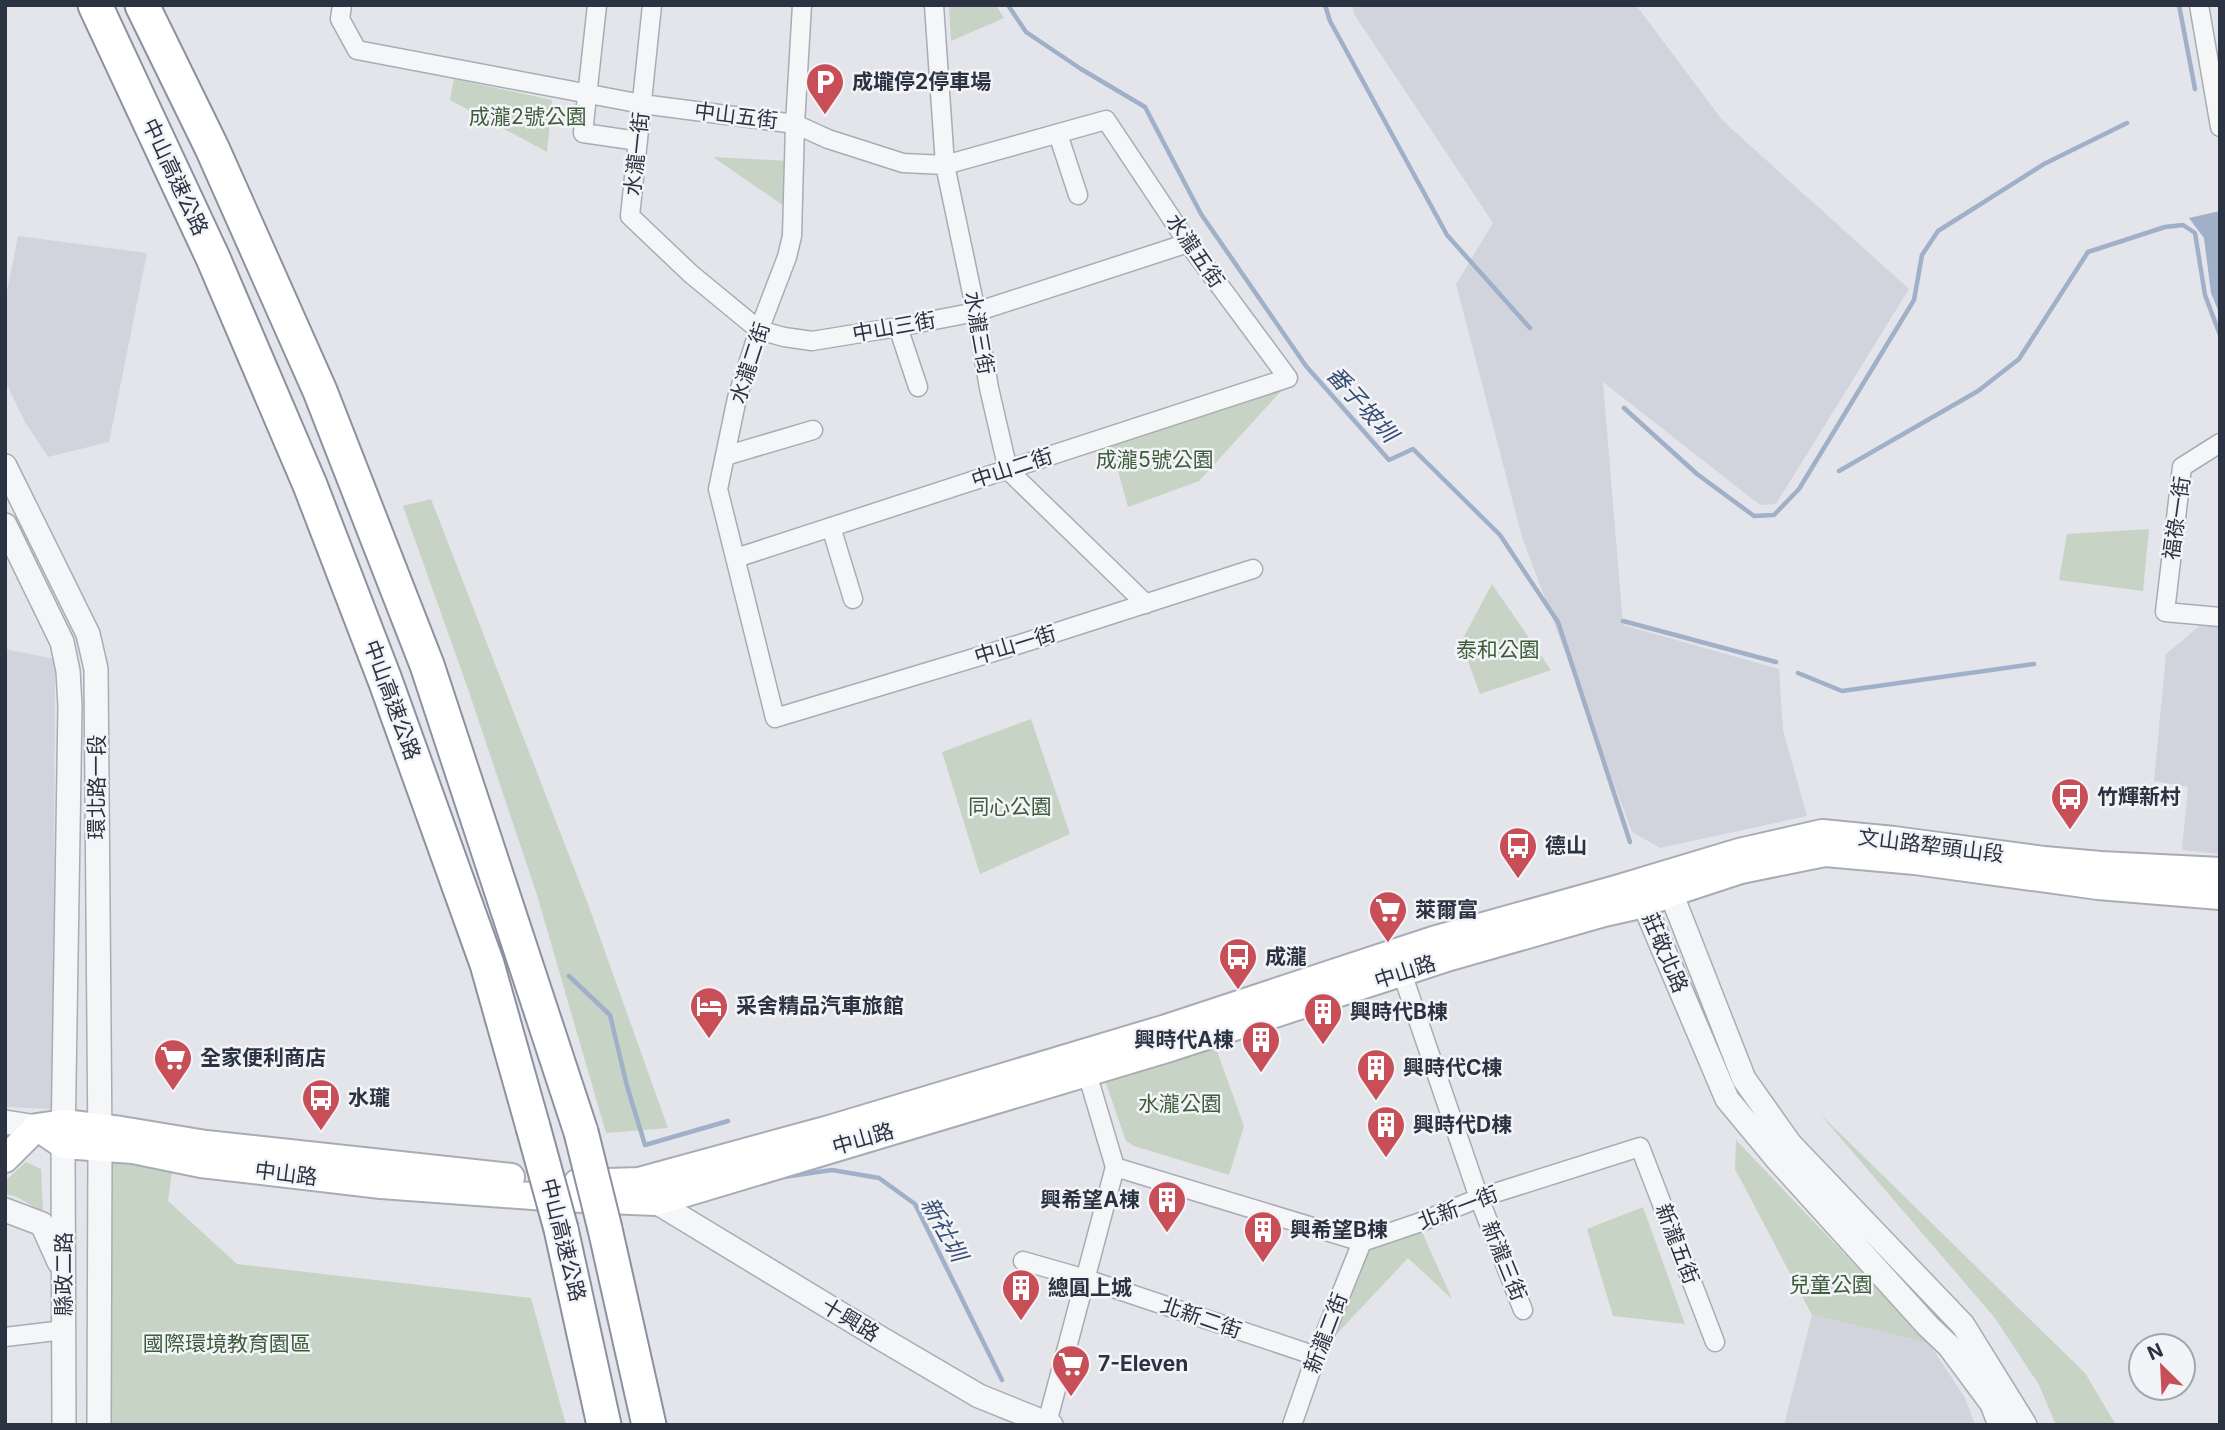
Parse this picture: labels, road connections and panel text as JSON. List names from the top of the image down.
{
  "streets": {
    "highway": ["中山高速公路"],
    "main road": ["文山路犂頭山段", "中山路"],
    "street": [
      "中山五街",
      "水瀧一街",
      "水瀧五街",
      "中山三街",
      "水瀧三街",
      "水瀧二街",
      "中山二街",
      "福祿一街",
      "中山一街",
      "環北路一段",
      "莊敬北路",
      "北新一街",
      "新瀧五街",
      "新瀧三街",
      "縣政二路",
      "北新二街",
      "十興路",
      "新瀧二街"
    ]
  },
  "crossings": [
    ["中山五街", "水瀧一街"],
    ["中山五街", "水瀧五街"],
    ["中山五街", "水瀧三街"],
    ["中山五街", "水瀧二街"],
    ["水瀧一街", "中山三街"],
    ["水瀧一街", "水瀧二街"],
    ["水瀧五街", "中山三街"],
    ["水瀧五街", "中山二街"],
    ["中山三街", "水瀧三街"],
    ["中山三街", "水瀧二街"],
    ["水瀧三街", "中山二街"],
    ["水瀧二街", "中山二街"],
    ["水瀧二街", "中山一街"],
    ["環北路一段", "中山路"],
    ["環北路一段", "縣政二路"],
    ["文山路犂頭山段", "莊敬北路"],
    ["文山路犂頭山段", "中山路"],
    ["莊敬北路", "中山路"],
    ["中山路", "新瀧三街"],
    ["中山路", "縣政二路"],
    ["中山路", "十興路"],
    ["北新一街", "新瀧五街"],
    ["北新一街", "新瀧三街"],
    ["北新一街", "新瀧二街"],
    ["北新二街", "新瀧二街"]
  ],
  "water": ["番子坡圳", "新社圳"],
  "parks": [
    "成瀧2號公園",
    "成瀧5號公園",
    "泰和公園",
    "同心公園",
    "水瀧公園",
    "兒童公園",
    "國際環境教育園區"
  ],
  "places": {
    "parking": ["成壠停2停車場"],
    "bus stop": [
      "竹輝新村",
      "德山",
      "成瀧",
      "水瓏"
    ],
    "supermarket": ["萊爾富", "全家便利商店", "7-Eleven"],
    "hotel": ["采舍精品汽車旅館"],
    "building": [
      "興時代B棟",
      "興時代A棟",
      "興時代C棟",
      "興時代D棟",
      "興希望A棟",
      "興希望B棟",
      "總圓上城"
    ]
  },
  "north": "top left"
}
